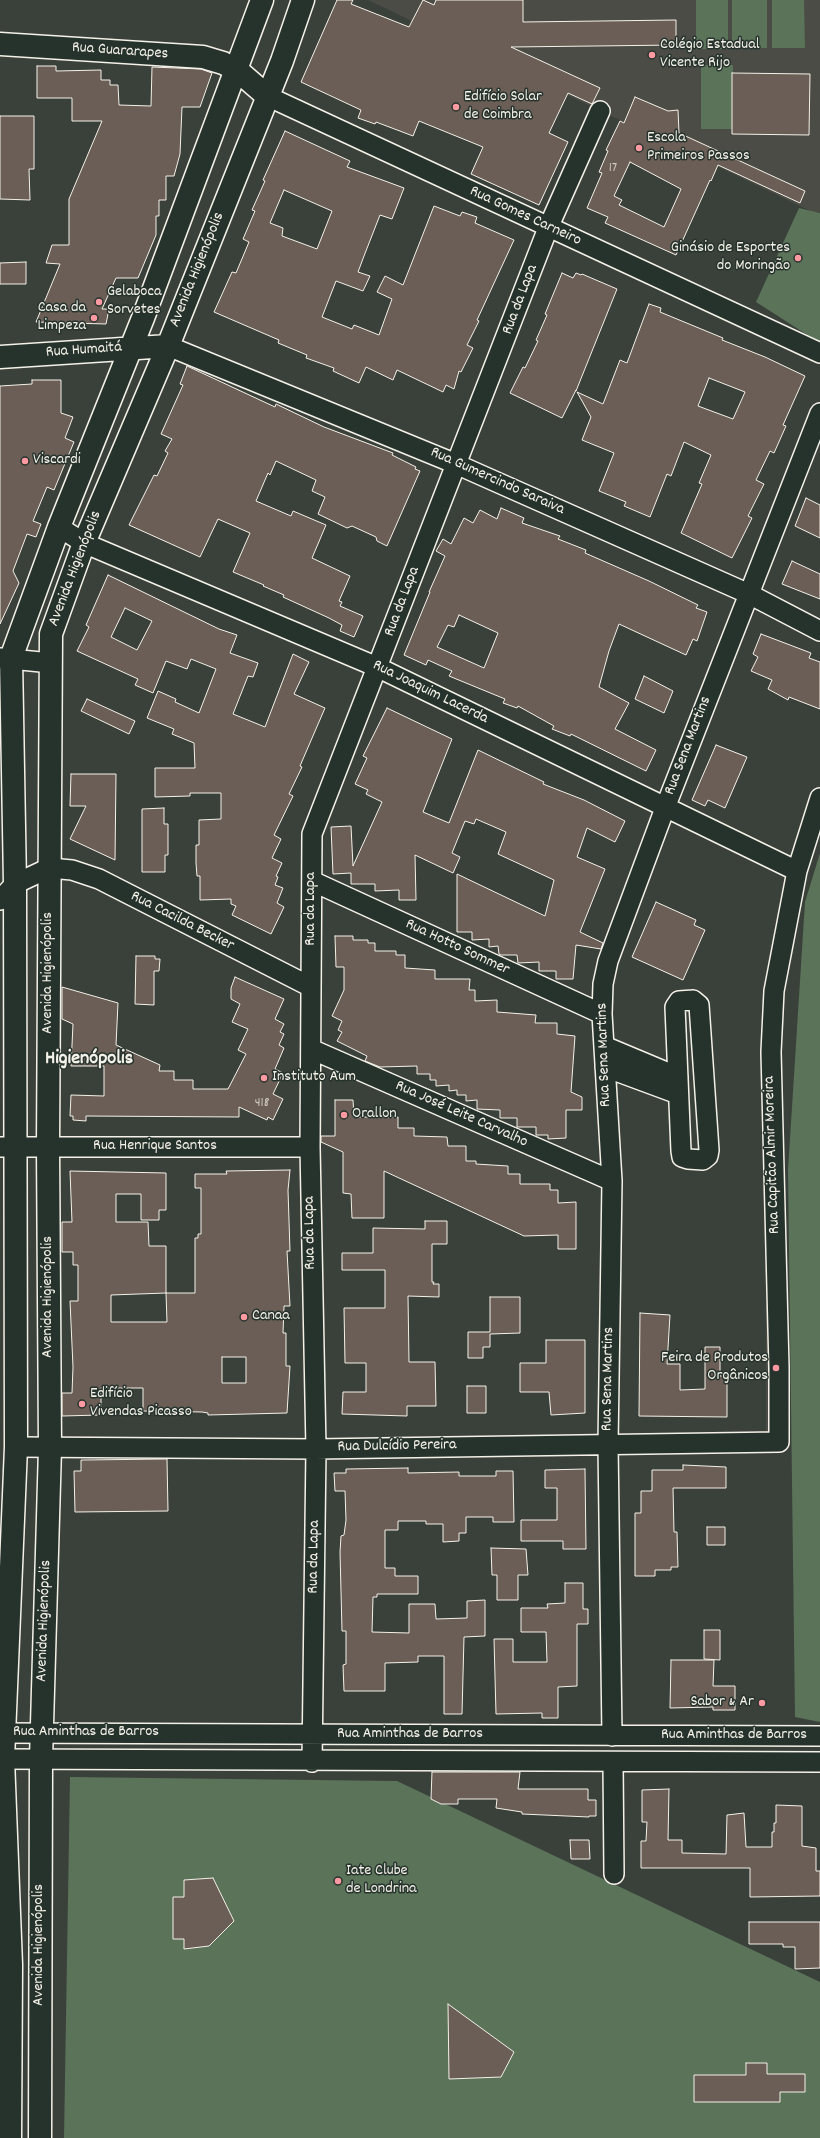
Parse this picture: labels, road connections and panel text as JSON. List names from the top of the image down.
{
  "streets": {
    "main road": [
      "Rua Guararapes",
      "Rua Gomes Carneiro",
      "Avenida Higienópolis",
      "Rua Humaitá"
    ],
    "street": [
      "Rua da Lapa",
      "Rua Gumercindo Saraiva",
      "Rua Joaquim Lacerda",
      "Rua Sena Martins",
      "Rua Cacilda Becker",
      "Rua Hotto Sommer",
      "Rua José Leite Carvalho",
      "Rua Henrique Santos",
      "Rua Capitão Almir Moreira",
      "Rua Dulcídio Pereira",
      "Rua Aminthas de Barros"
    ]
  },
  "crossings": [
    ["Rua Guararapes", "Rua Gomes Carneiro"],
    ["Rua Guararapes", "Avenida Higienópolis"],
    ["Rua Gomes Carneiro", "Avenida Higienópolis"],
    ["Rua Gomes Carneiro", "Rua da Lapa"],
    ["Avenida Higienópolis", "Rua Humaitá"],
    ["Avenida Higienópolis", "Rua Gumercindo Saraiva"],
    ["Avenida Higienópolis", "Rua Joaquim Lacerda"],
    ["Avenida Higienópolis", "Rua Cacilda Becker"],
    ["Avenida Higienópolis", "Rua Henrique Santos"],
    ["Avenida Higienópolis", "Rua Dulcídio Pereira"],
    ["Avenida Higienópolis", "Rua Aminthas de Barros"],
    ["Rua da Lapa", "Rua Gumercindo Saraiva"],
    ["Rua da Lapa", "Rua Joaquim Lacerda"],
    ["Rua da Lapa", "Rua Cacilda Becker"],
    ["Rua da Lapa", "Rua Hotto Sommer"],
    ["Rua da Lapa", "Rua José Leite Carvalho"],
    ["Rua da Lapa", "Rua Henrique Santos"],
    ["Rua da Lapa", "Rua Dulcídio Pereira"],
    ["Rua da Lapa", "Rua Aminthas de Barros"],
    ["Rua Humaitá", "Rua Gumercindo Saraiva"],
    ["Rua Gumercindo Saraiva", "Rua Sena Martins"],
    ["Rua Joaquim Lacerda", "Rua Sena Martins"],
    ["Rua Joaquim Lacerda", "Rua Capitão Almir Moreira"],
    ["Rua Sena Martins", "Rua Hotto Sommer"],
    ["Rua Sena Martins", "Rua José Leite Carvalho"],
    ["Rua Sena Martins", "Rua Dulcídio Pereira"],
    ["Rua Sena Martins", "Rua Aminthas de Barros"],
    ["Rua Capitão Almir Moreira", "Rua Dulcídio Pereira"]
  ],
  "districts": ["Higienópolis"],
  "places": [
    "Colégio Estadual Vicente Rijo",
    "Edifício Solar de Coimbra",
    "Escola Primeiros Passos",
    "Ginásio de Esportes do Moringão",
    "Gelaboca Sorvetes",
    "Casa da Limpeza",
    "Viscardi",
    "Instituto Aum",
    "Orallon",
    "Canaa",
    "Feira de Produtos Orgânicos",
    "Edifício Vivendas Picasso",
    "Sabor & Ar",
    "Iate Clube de Londrina"
  ],
  "house_numbers": ["17", "418"]
}
